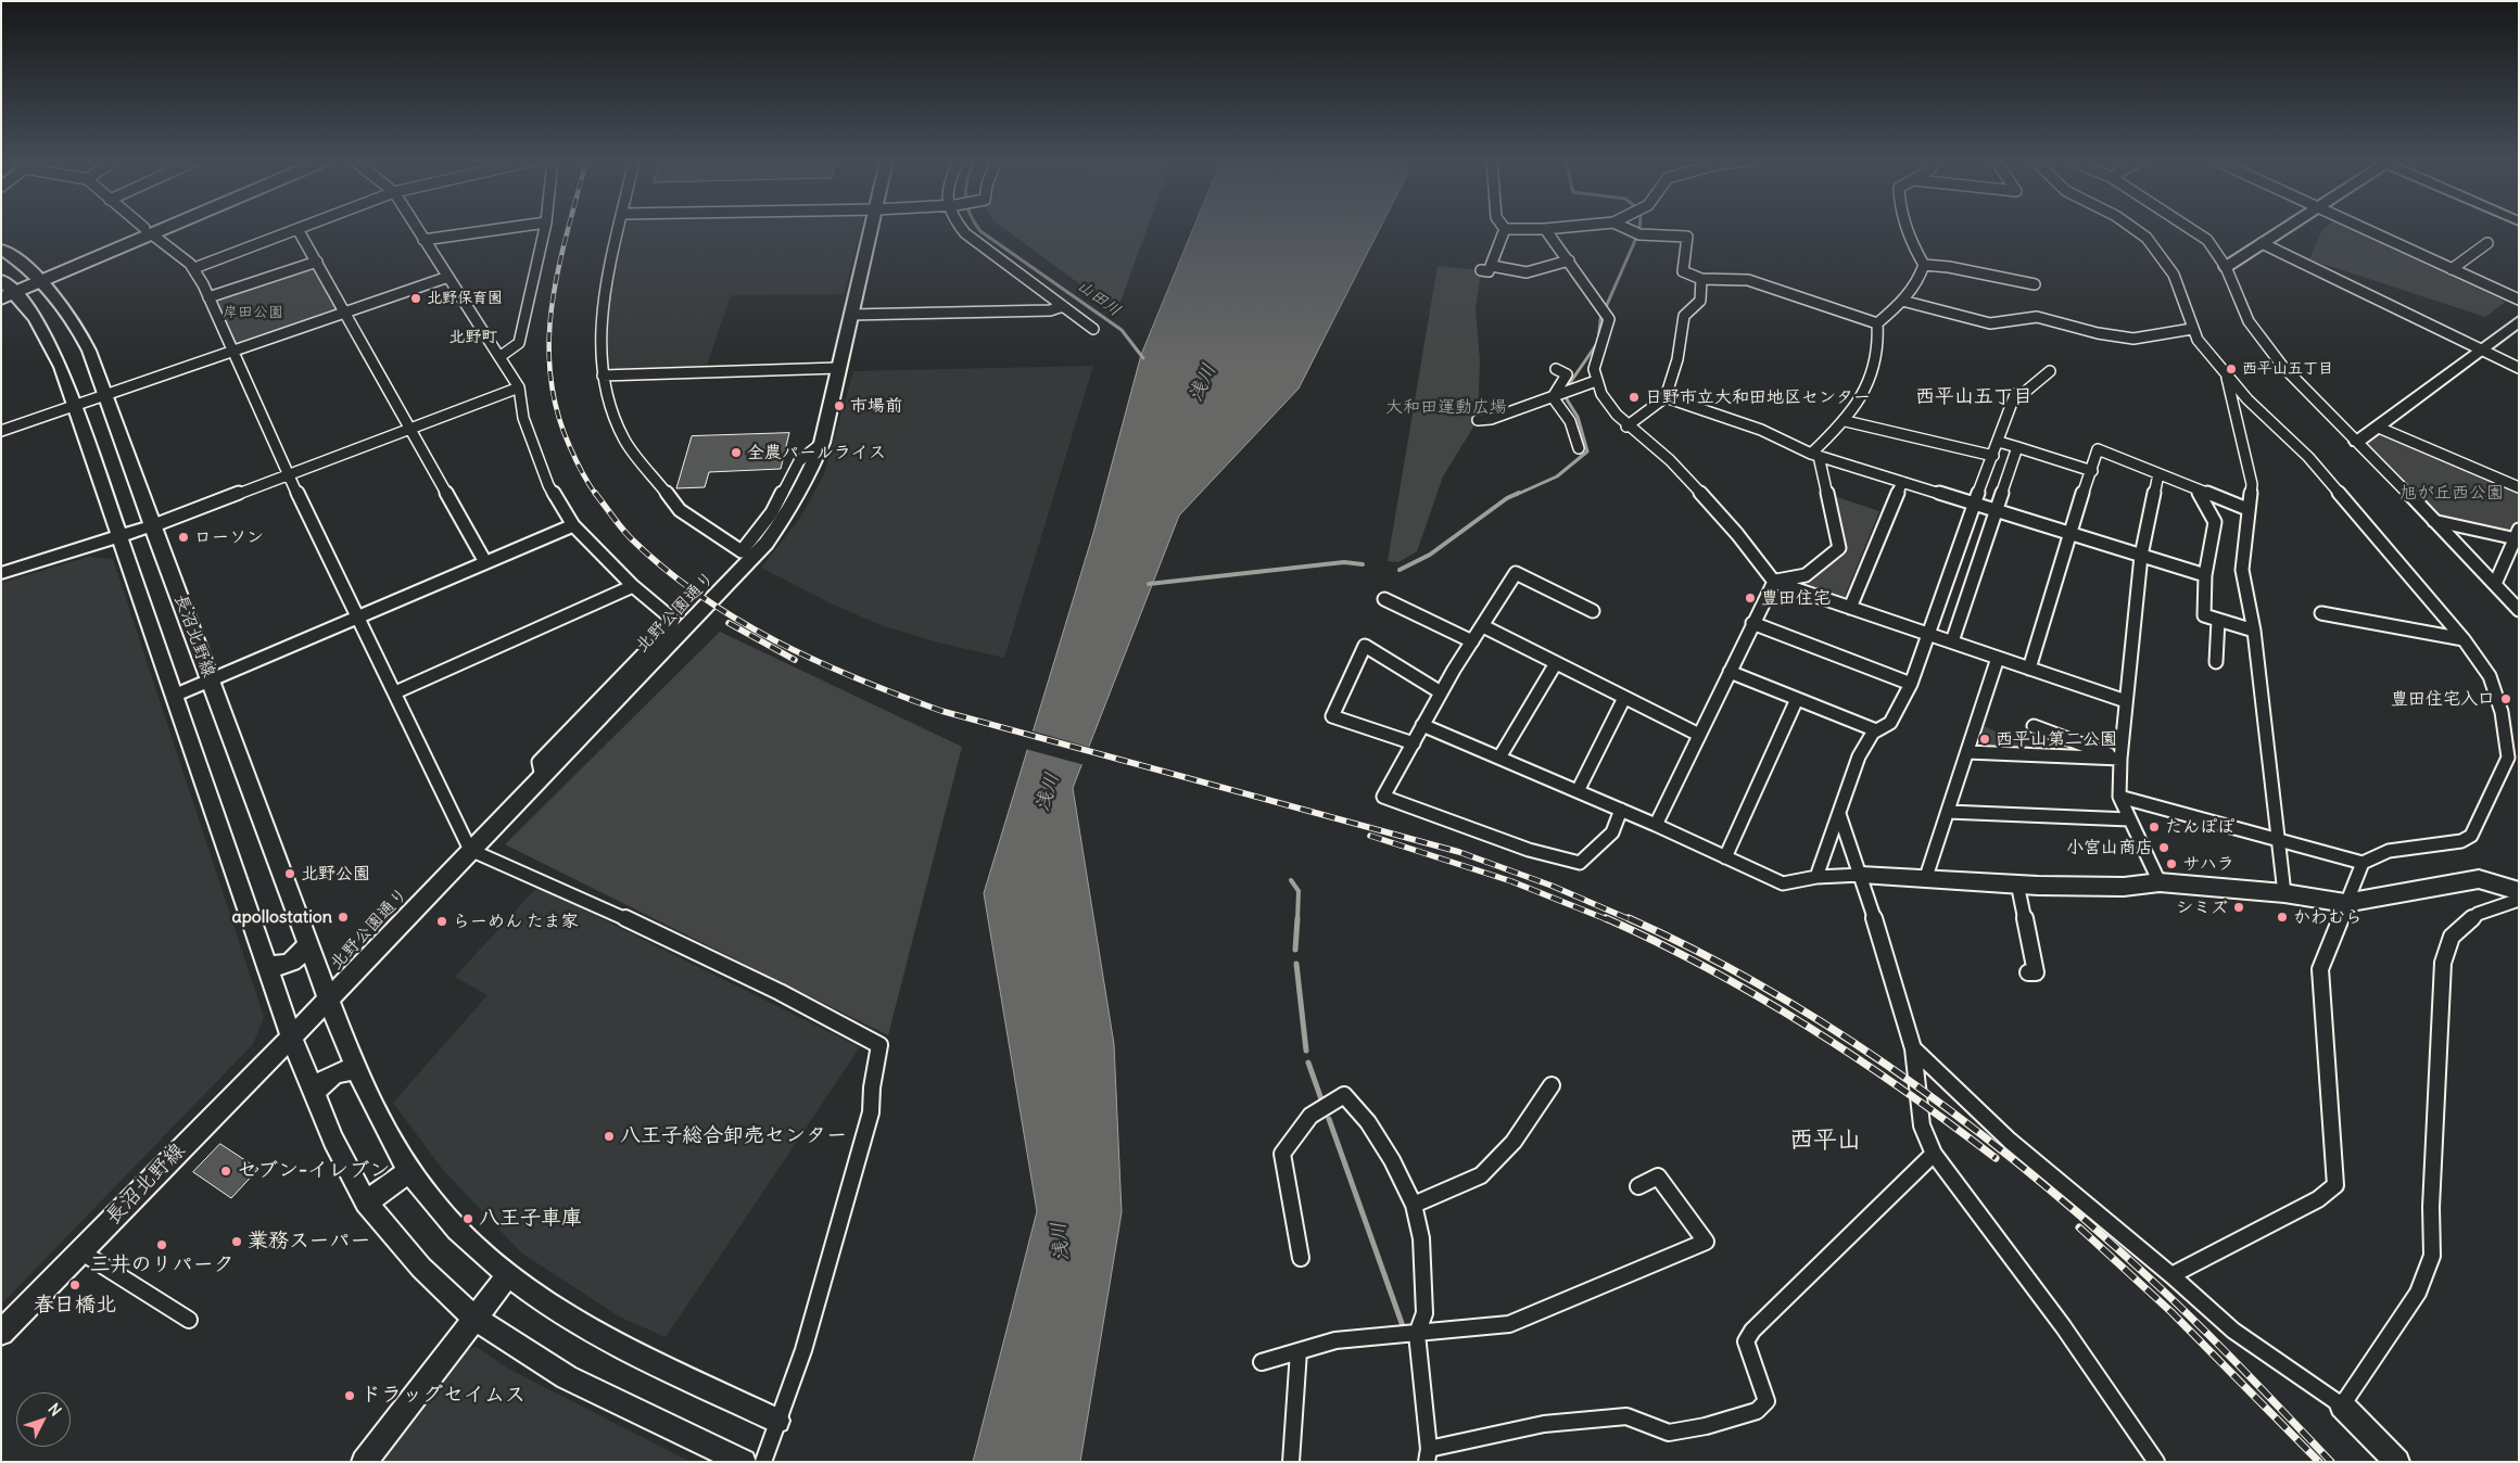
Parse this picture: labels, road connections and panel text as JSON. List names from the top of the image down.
{
  "streets": {
    "street": ["北野公園通り", "長沼北野線"]
  },
  "crossings": [
    ["北野公園通り", "長沼北野線"]
  ],
  "districts": ["北野町", "西平山五丁目", "西平山"],
  "water": ["山田川", "浅川"],
  "parks": ["岸田公園", "大和田運動広場", "旭が丘西公園"],
  "places": [
    "北野保育園",
    "西平山五丁目",
    "日野市立大和田地区センター",
    "市場前",
    "全農パールライス",
    "ローソン",
    "豊田住宅",
    "豊田住宅入口",
    "西平山第二公園",
    "たんぽぽ",
    "小宮山商店",
    "サハラ",
    "北野公園",
    "シミズ",
    "apollostation",
    "かわむら",
    "らーめん たま家",
    "八王子総合卸売センター",
    "セブン-イレブン",
    "八王子車庫",
    "業務スーパー",
    "三井のリパーク",
    "春日橋北",
    "ドラッグセイムス"
  ],
  "north": "top right"
}
